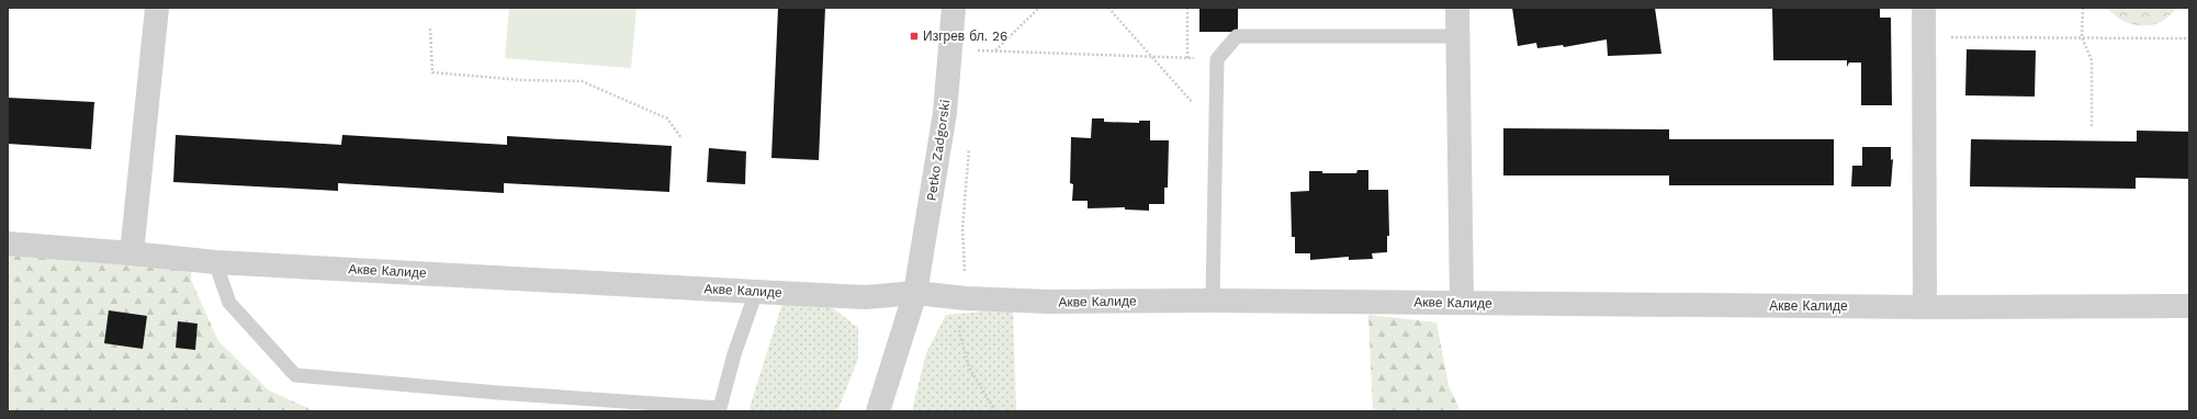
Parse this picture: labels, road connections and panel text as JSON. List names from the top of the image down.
{
  "streets": {
    "street": ["Petko Zadgorski", "Акве Калиде"]
  },
  "crossings": [
    ["Petko Zadgorski", "Акве Калиде"]
  ],
  "places": {
    "transit": ["Изгрев бл. 26"]
  }
}
